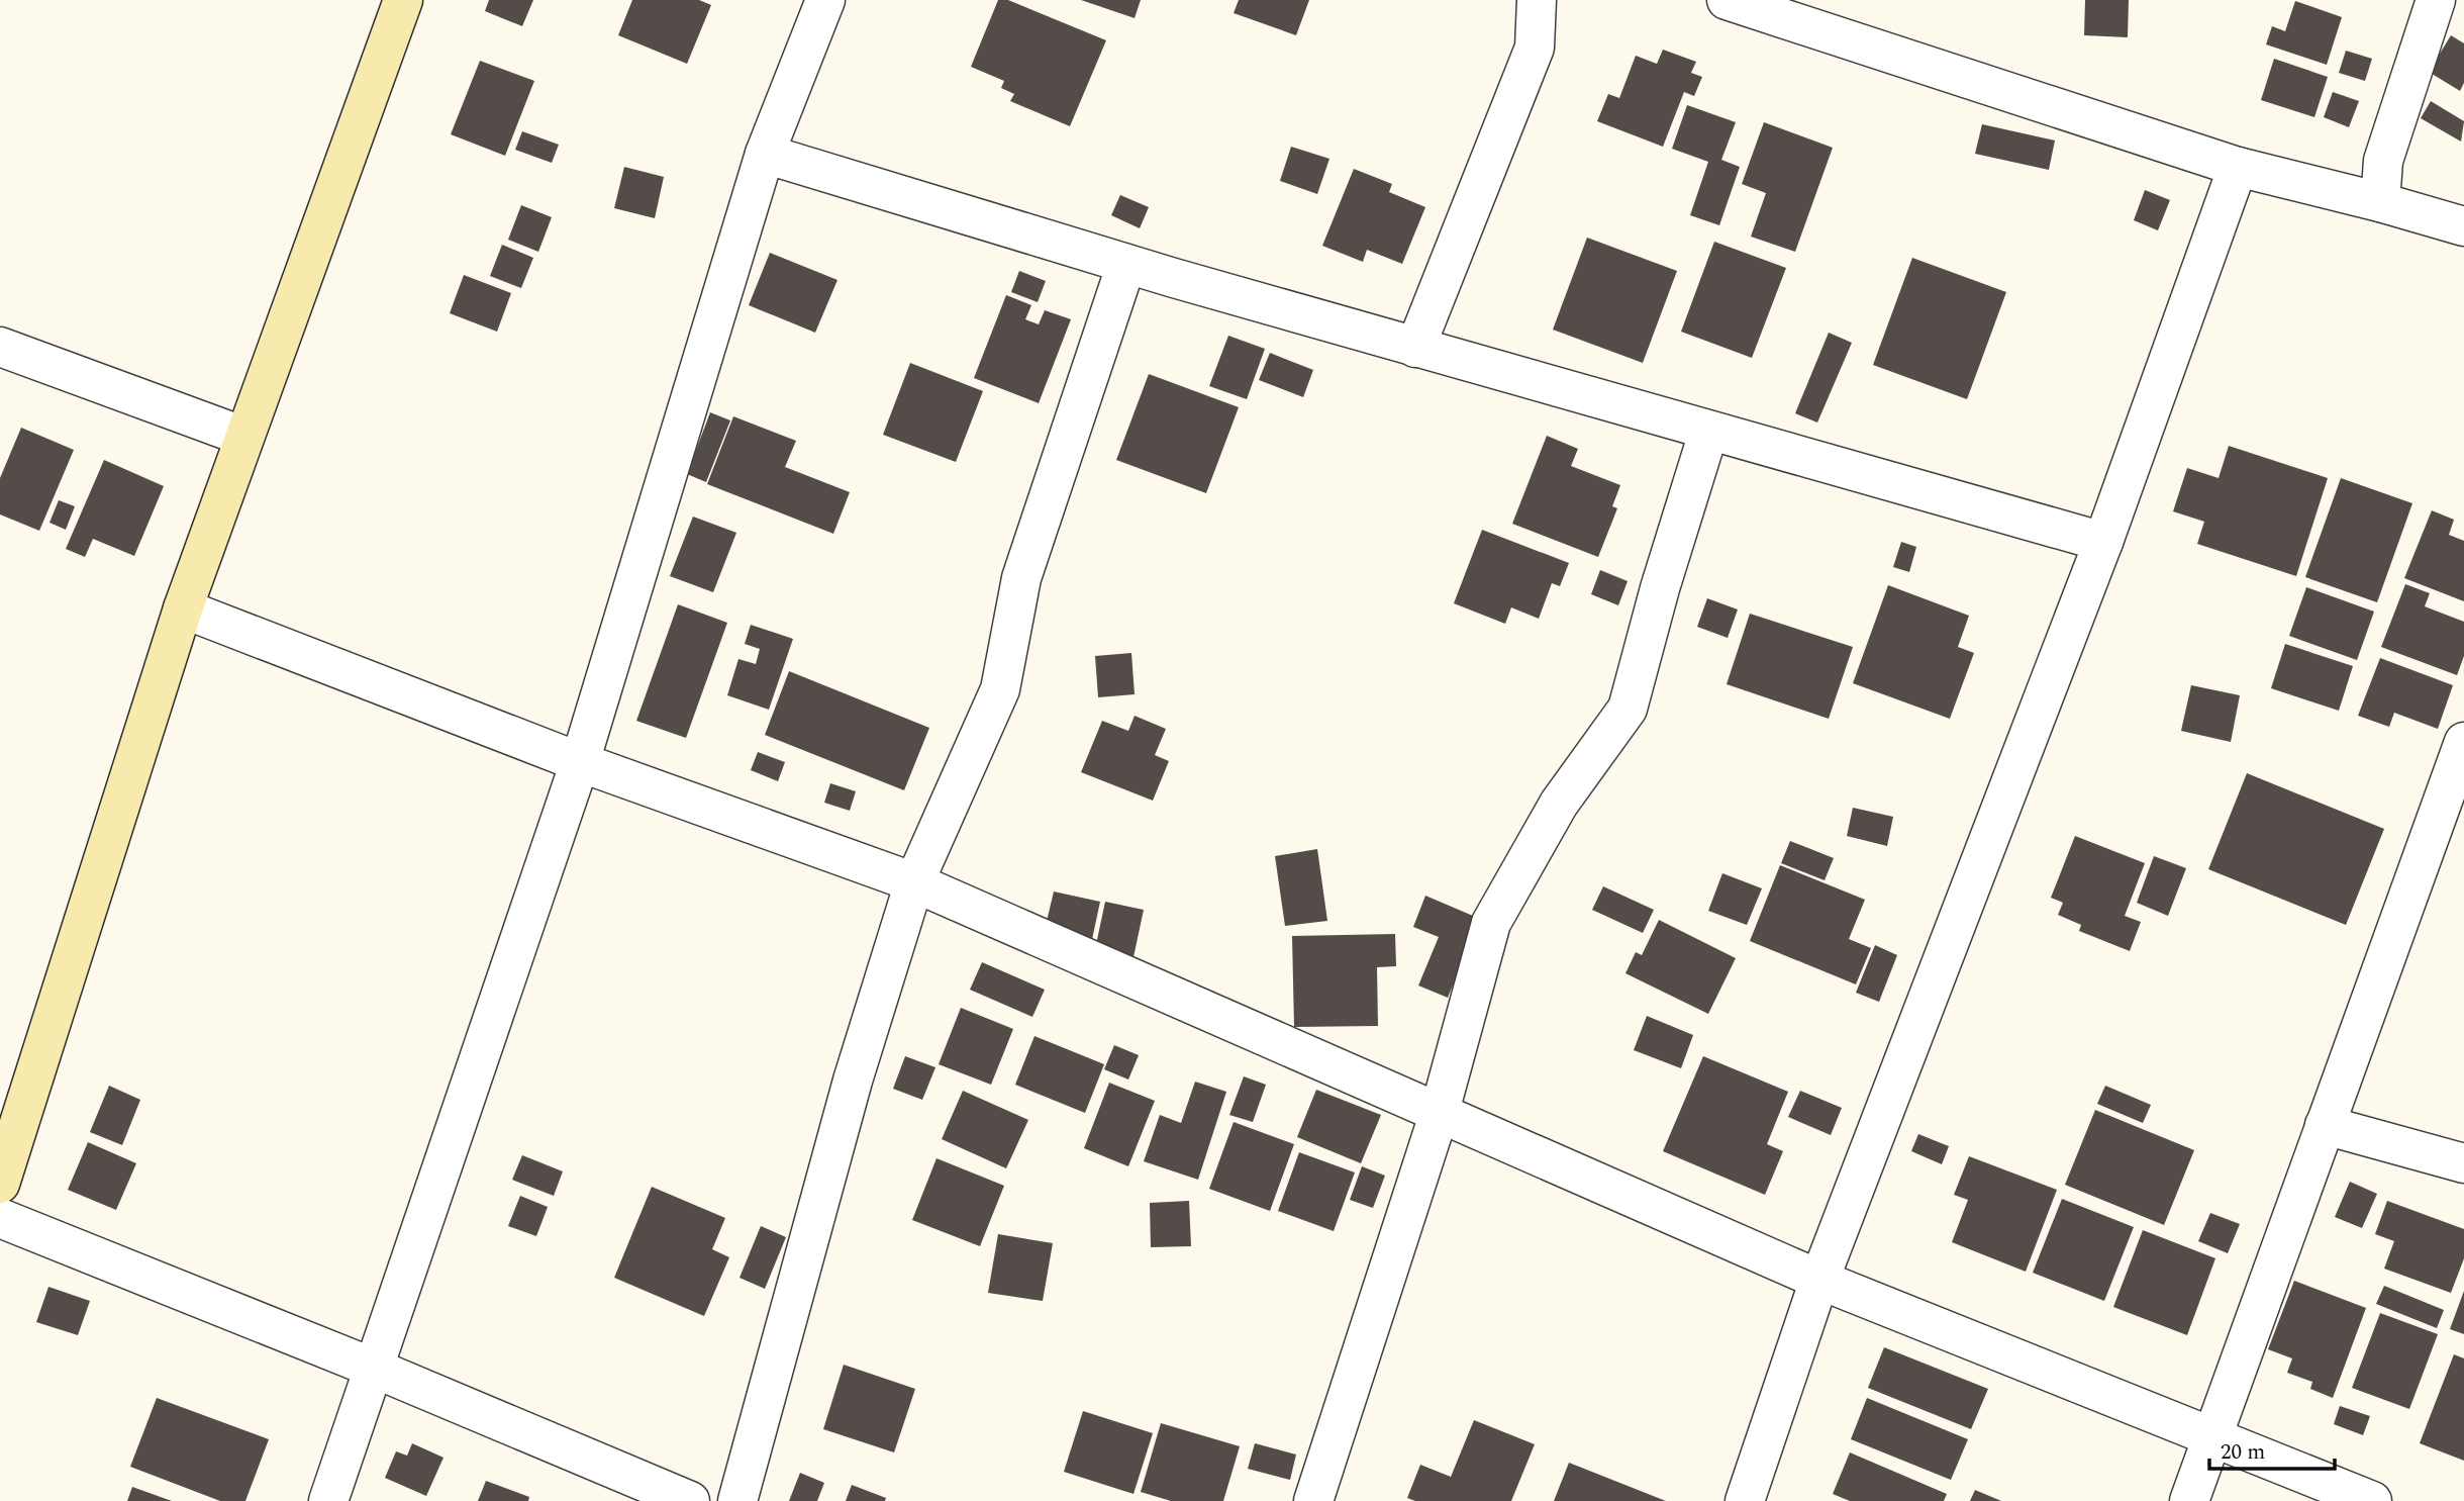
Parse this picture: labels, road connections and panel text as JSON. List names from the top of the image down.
{
  "scale_bar": "20 m"
}
